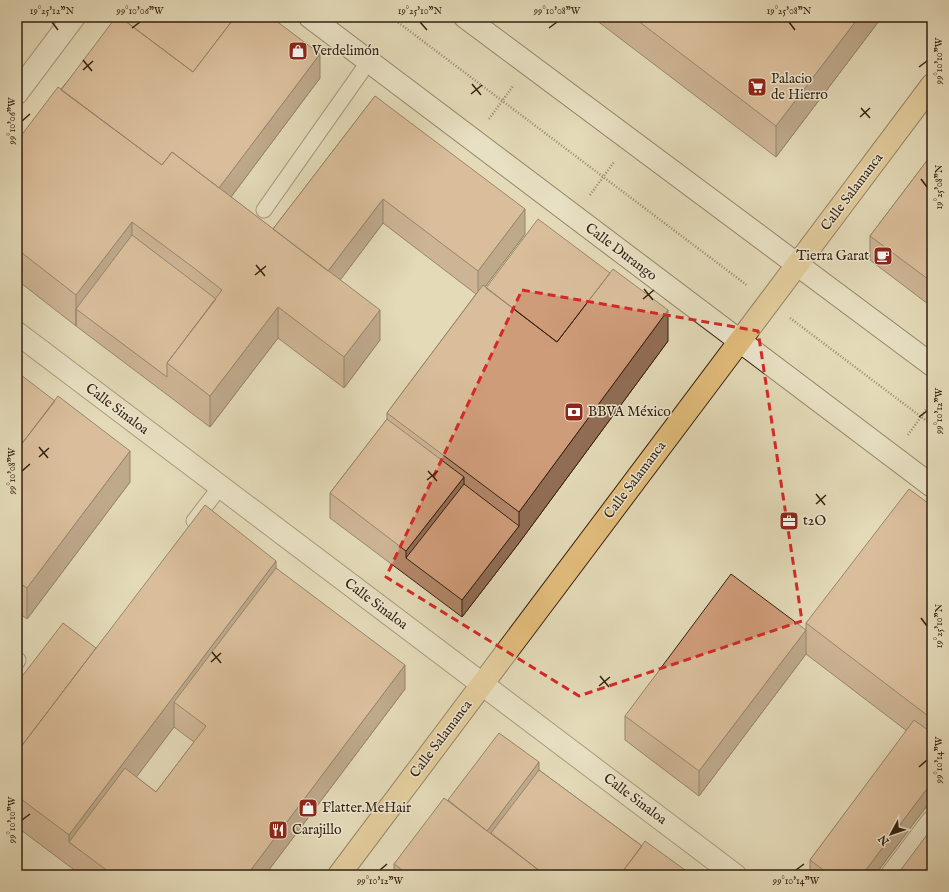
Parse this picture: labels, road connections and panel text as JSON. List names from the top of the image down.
{
  "streets": {
    "main road": ["Calle Salamanca", "Calle Durango", "Calle Sinaloa"]
  },
  "crossings": [
    ["Calle Salamanca", "Calle Durango"],
    ["Calle Salamanca", "Calle Sinaloa"]
  ],
  "places": {
    "shop": ["Verdelimón", "Flatter.MeHair"],
    "supermarket": ["Palacio de Hierro"],
    "cafe": ["Tierra Garat"],
    "bank": ["BBVA México"],
    "office": ["t2O"],
    "restaurant": ["Carajillo"]
  },
  "north": "bottom left",
  "coordinates": [
    "19°25'12\"N",
    "99°10'06\"W",
    "19°25'10\"N",
    "99°10'08\"W",
    "19°25'08\"N",
    "99°10'10\"W",
    "99°10'12\"W",
    "99°10'14\"W"
  ]
}
